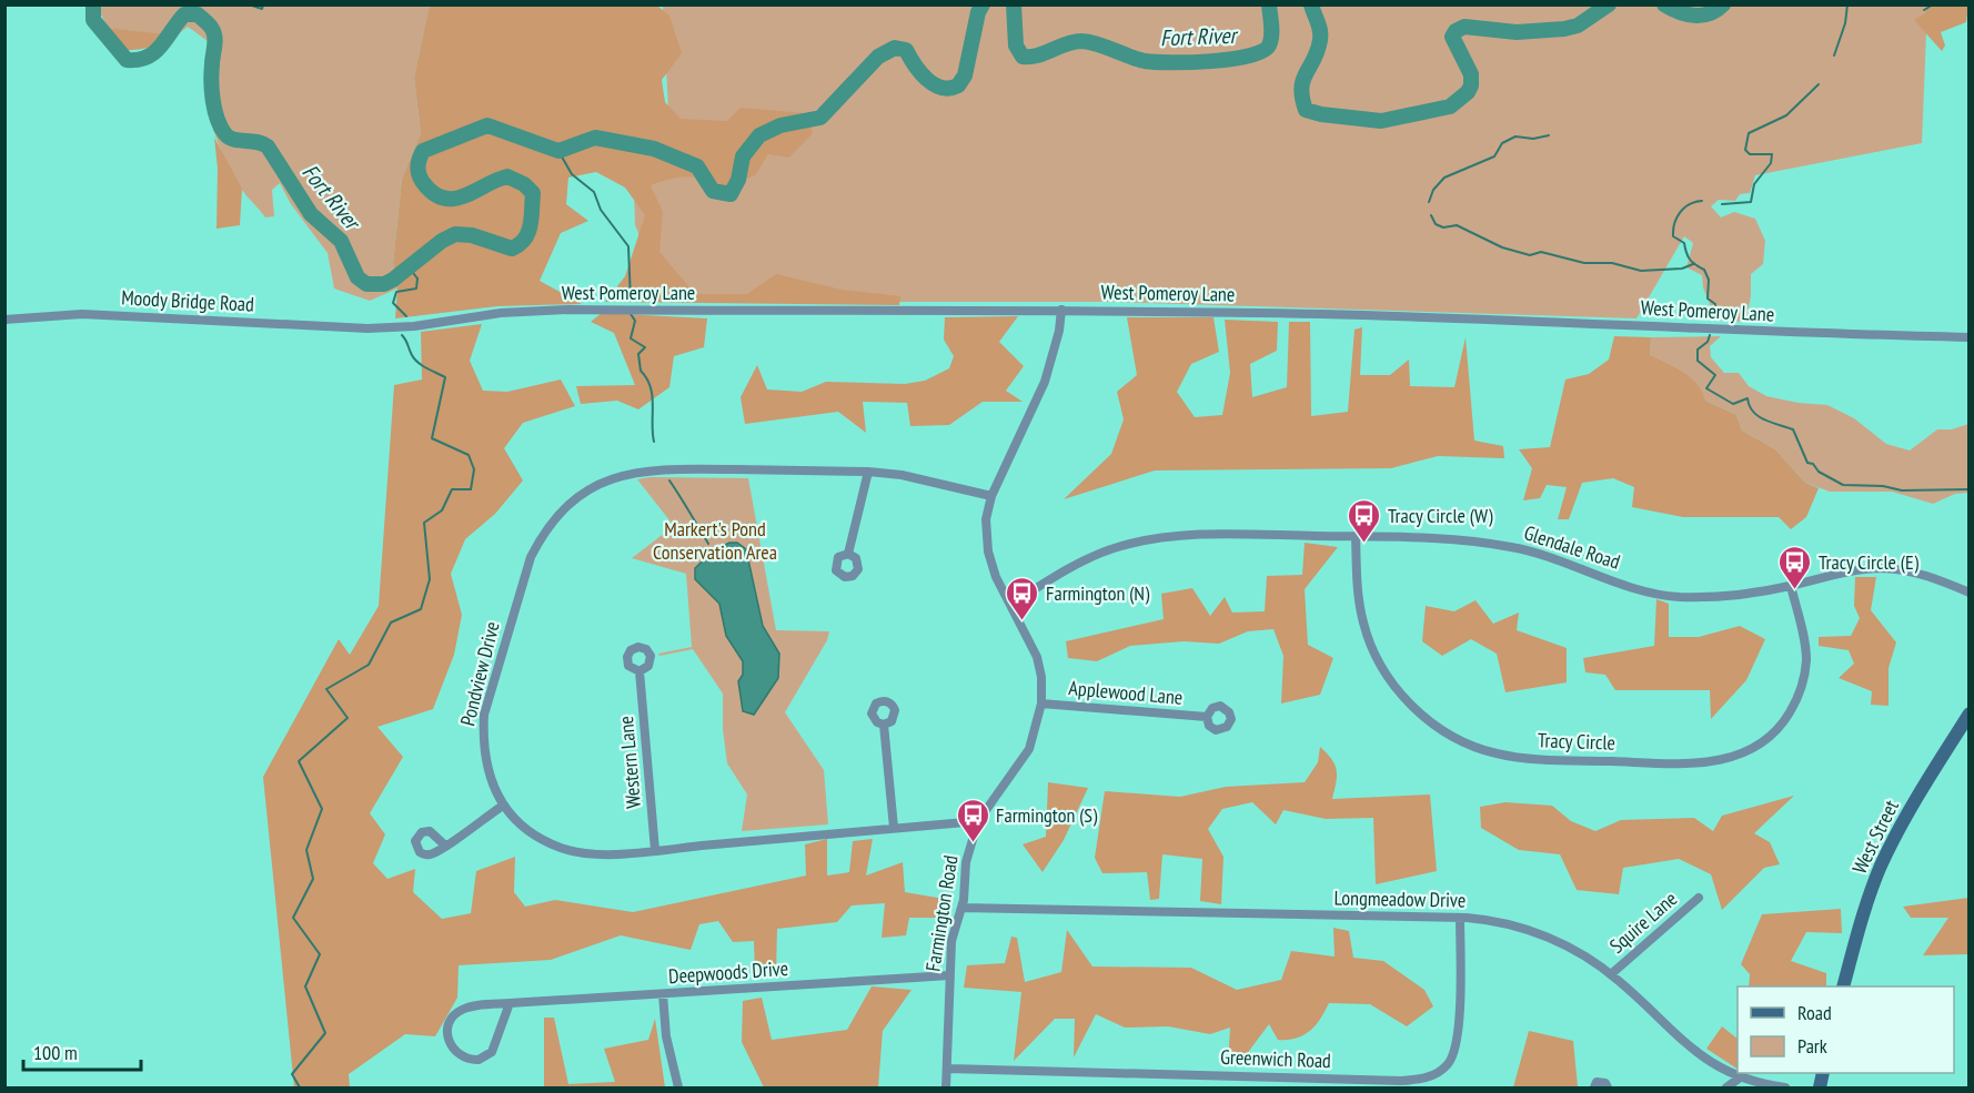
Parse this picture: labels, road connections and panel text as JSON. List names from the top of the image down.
{
  "streets": {
    "main road": ["West Street"],
    "street": [
      "West Pomeroy Lane",
      "Moody Bridge Road",
      "Glendale Road",
      "Pondview Drive",
      "Applewood Lane",
      "Tracy Circle",
      "Western Lane",
      "Longmeadow Drive",
      "Farmington Road",
      "Squire Lane",
      "Deepwoods Drive",
      "Greenwich Road"
    ]
  },
  "crossings": [
    ["West Pomeroy Lane", "Moody Bridge Road"],
    ["West Pomeroy Lane", "Farmington Road"],
    ["Glendale Road", "Tracy Circle"],
    ["Glendale Road", "Farmington Road"],
    ["Pondview Drive", "Western Lane"],
    ["Pondview Drive", "Farmington Road"],
    ["Applewood Lane", "Farmington Road"],
    ["Longmeadow Drive", "Farmington Road"],
    ["Longmeadow Drive", "Squire Lane"],
    ["Longmeadow Drive", "Greenwich Road"],
    ["Farmington Road", "Deepwoods Drive"],
    ["Farmington Road", "Greenwich Road"]
  ],
  "water": ["Fort River"],
  "parks": ["Markert's Pond Conservation Area"],
  "places": {
    "bus stop": [
      "Tracy Circle (W)",
      "Tracy Circle (E)",
      "Farmington (N)",
      "Farmington (S)"
    ]
  },
  "legend": ["Road", "Park"],
  "scale_bar": "100 m"
}
